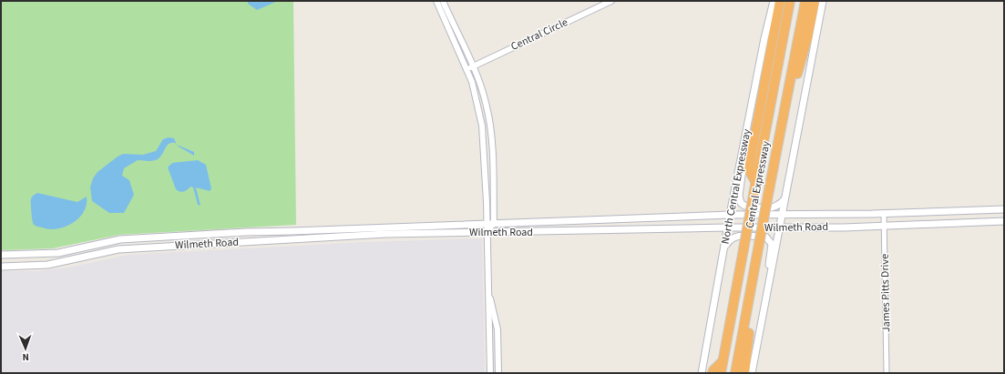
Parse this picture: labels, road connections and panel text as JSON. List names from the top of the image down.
{
  "streets": {
    "highway": ["Central Expressway"],
    "main road": ["North Central Expressway", "Wilmeth Road"],
    "street": ["Central Circle", "James Pitts Drive"]
  },
  "crossings": [
    ["North Central Expressway", "Wilmeth Road"],
    ["Wilmeth Road", "James Pitts Drive"]
  ],
  "north": "bottom"
}
